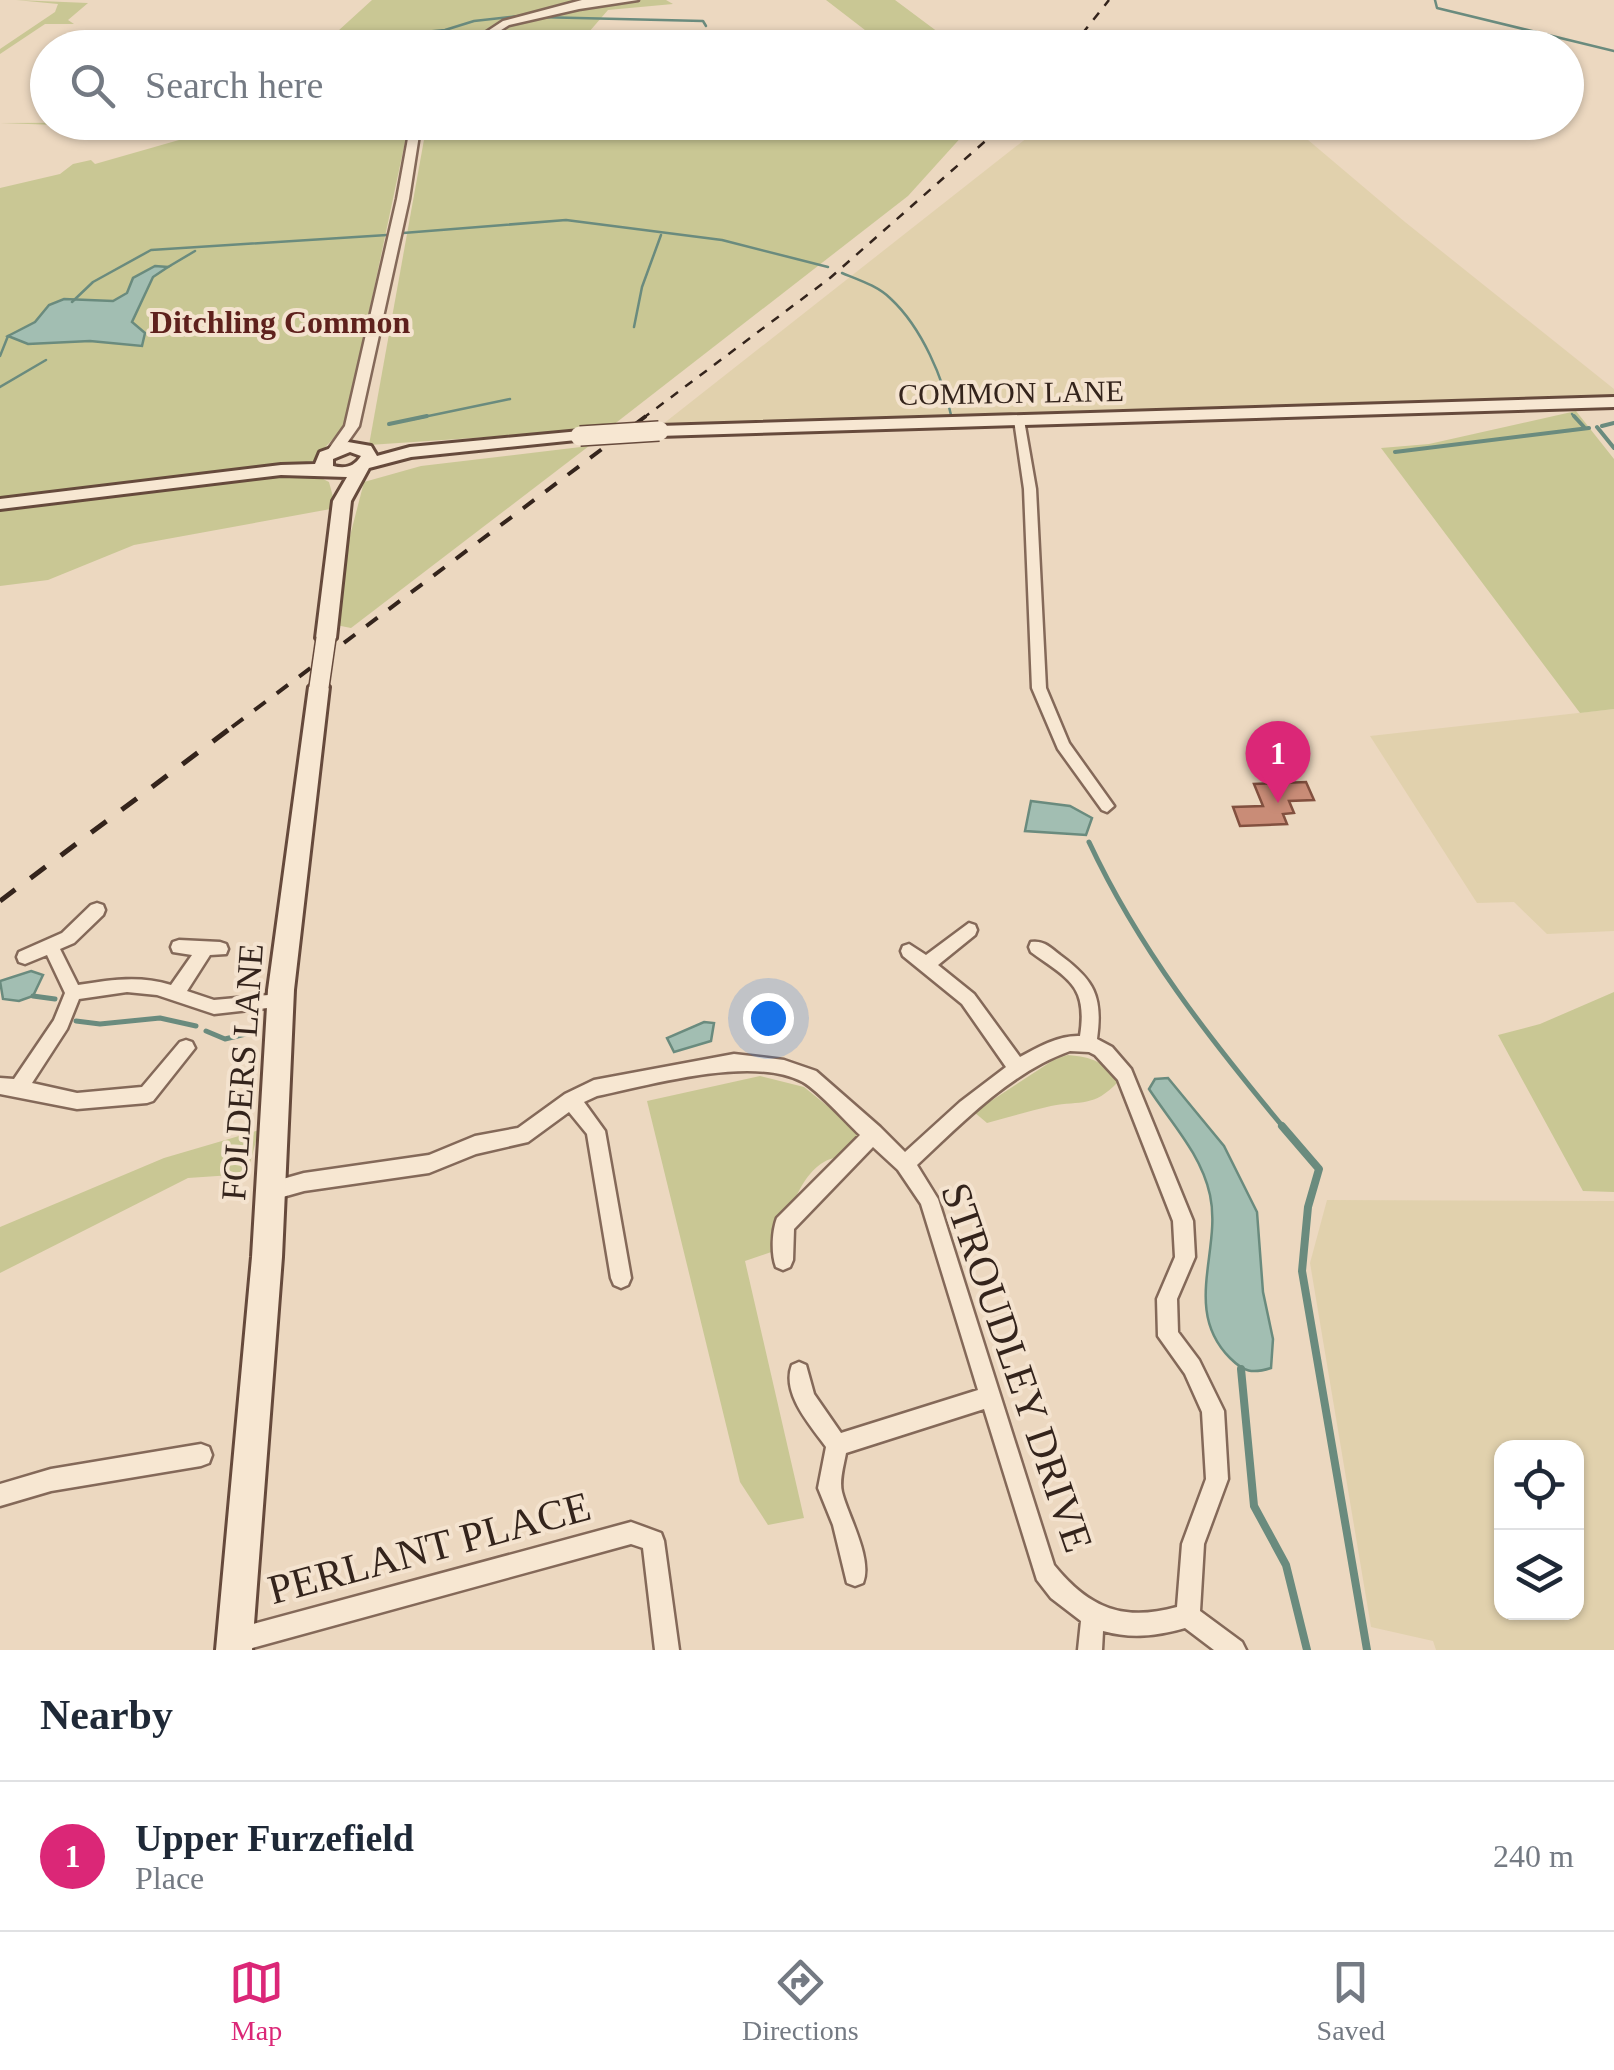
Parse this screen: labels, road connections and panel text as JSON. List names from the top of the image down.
{
  "streets": {
    "main road": ["COMMON LANE", "FOLDERS LANE"],
    "street": ["STROUDLEY DRIVE", "PERLANT PLACE"]
  },
  "crossings": [
    ["COMMON LANE", "FOLDERS LANE"],
    ["FOLDERS LANE", "STROUDLEY DRIVE"],
    ["FOLDERS LANE", "PERLANT PLACE"]
  ],
  "districts": ["Ditchling Common"],
  "page": {
    "search": "Search here",
    "pins": "1",
    "heading": "Nearby",
    "list": [
      {
        "mark": "1",
        "name": "Upper Furzefield",
        "note": "Place",
        "value": "240 m"
      }
    ],
    "nav": ["Map", "Directions", "Saved"]
  }
}
